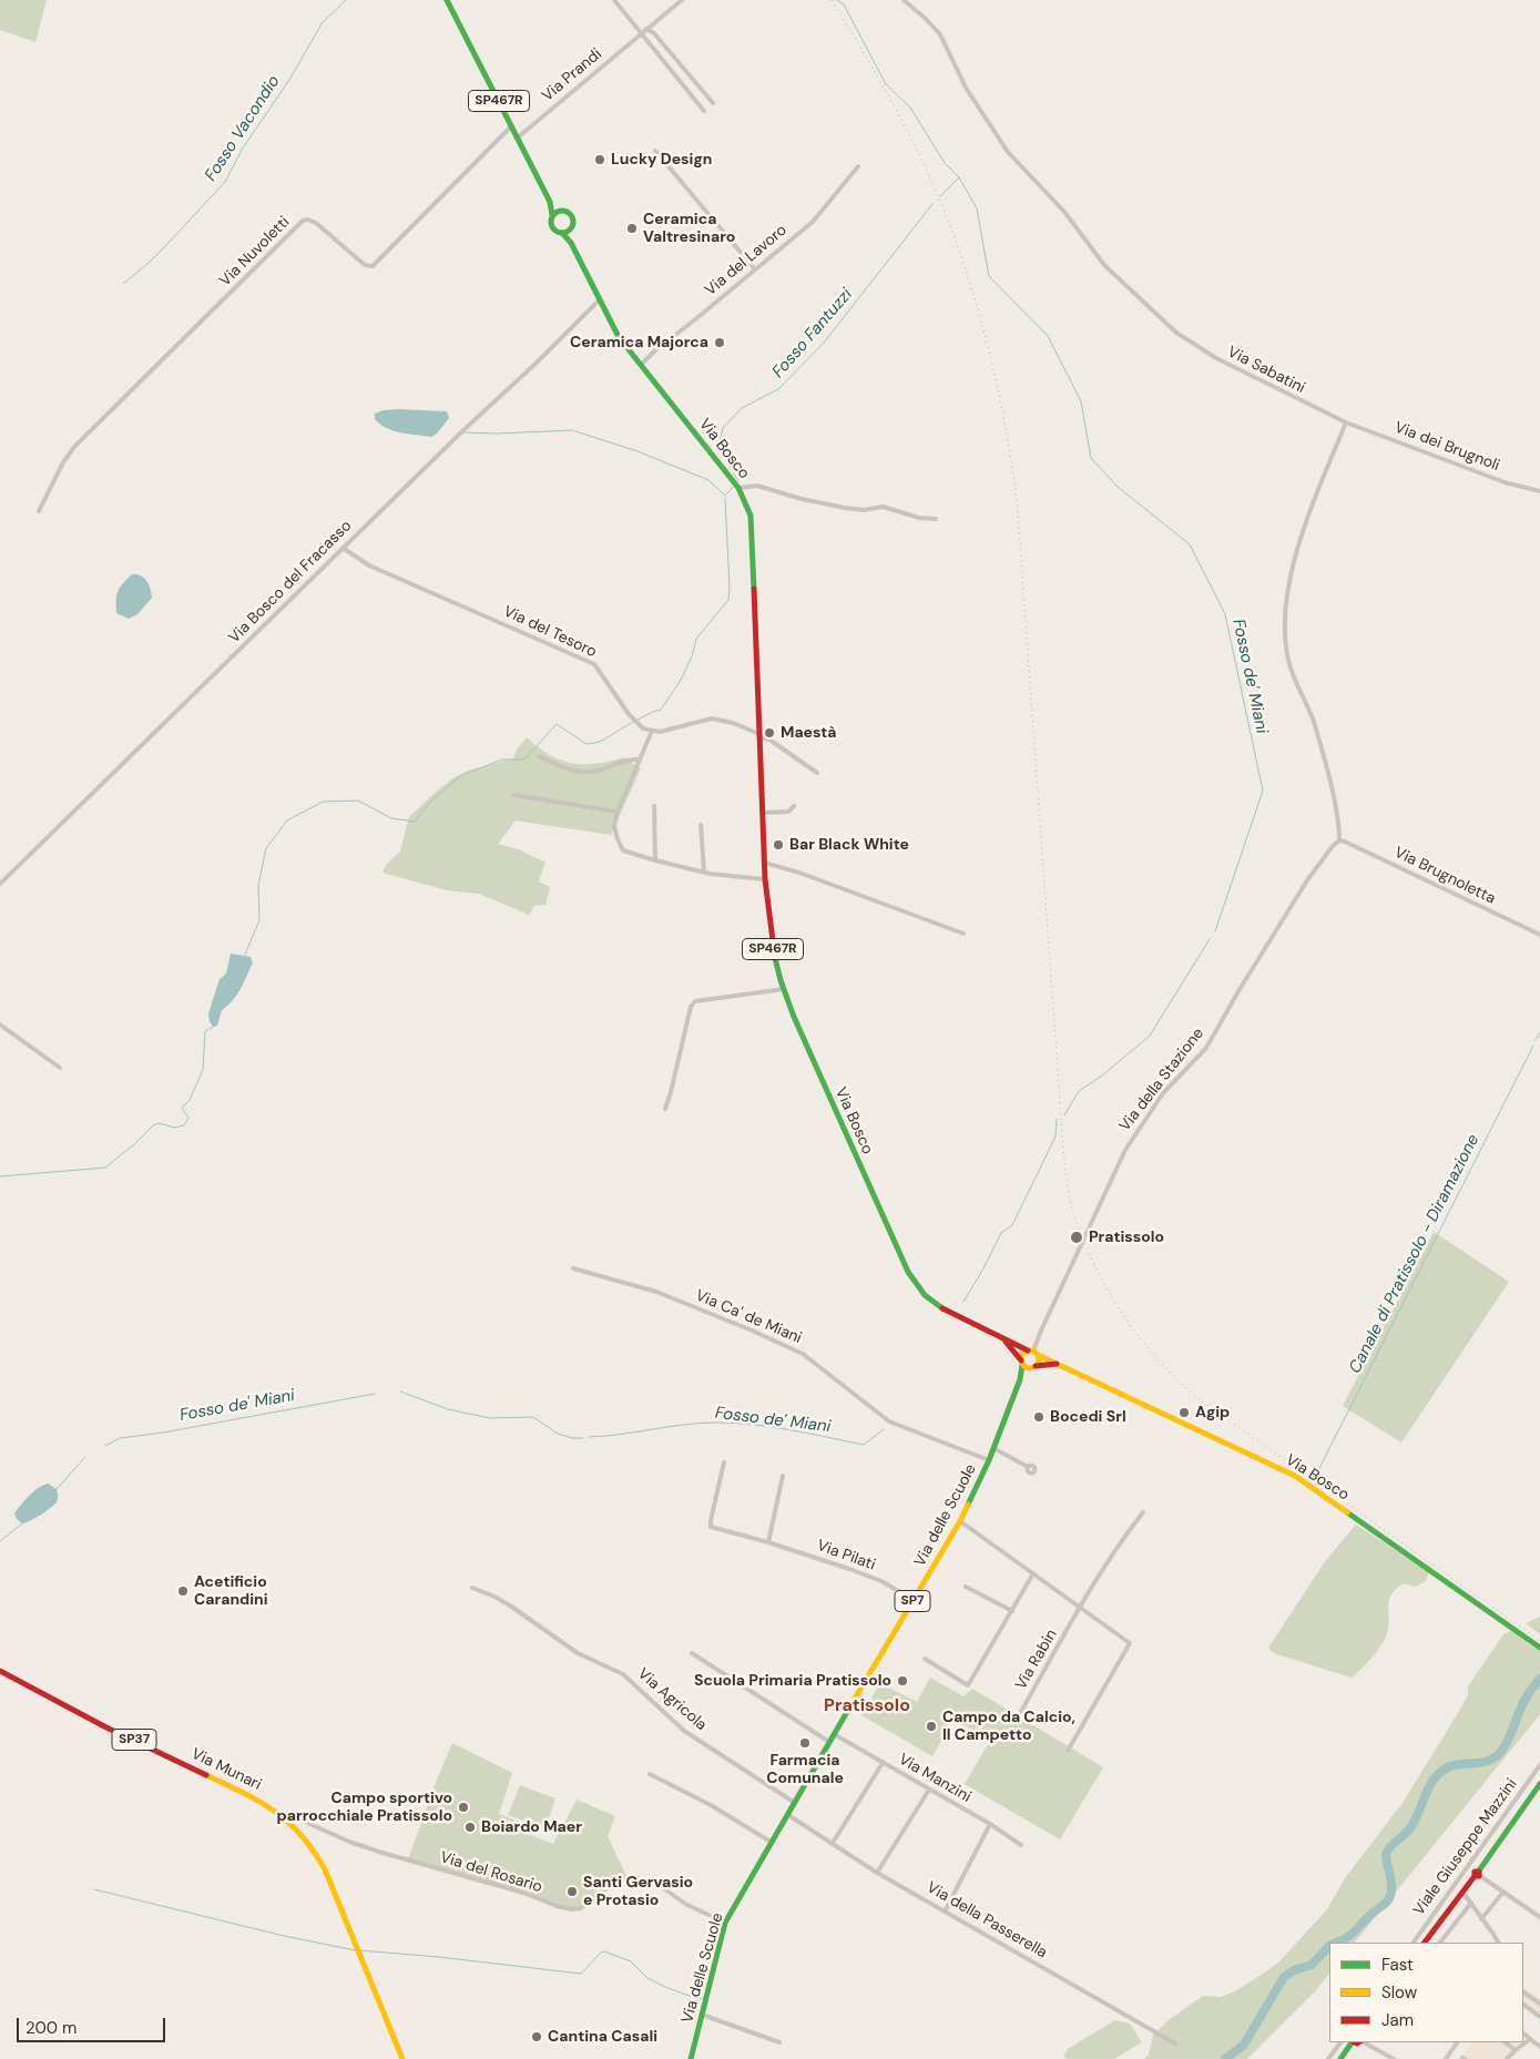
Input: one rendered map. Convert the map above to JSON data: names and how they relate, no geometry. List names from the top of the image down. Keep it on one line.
{"streets":{"main road":["SP467R","Via Bosco","Via delle Scuole","SP7","SP37","Via Munari","Viale Giuseppe Mazzini"],"street":["Via Prandi","Via Nuvoletti","Via del Lavoro","Via Sabatini","Via dei Brugnoli","Via Bosco del Fracasso","Via del Tesoro","Via Brugnoletta","Via della Stazione","Via Ca' de Miani","Via Pilati","Via Rabin","Via Agricola","Via Manzini","Via del Rosario","Via della Passerella"]},"crossings":[["Via Prandi","Via Bosco"],["Via Nuvoletti","Via Bosco"],["Via del Lavoro","Via Bosco"],["Via Sabatini","Via dei Brugnoli"],["Via Bosco","Via Bosco del Fracasso"],["Via Bosco","Via della Stazione"],["Via Bosco","Via delle Scuole"],["Via Bosco del Fracasso","Via del Tesoro"],["Via Brugnoletta","Via della Stazione"],["Via della Stazione","Via delle Scuole"],["Via Ca' de Miani","Via delle Scuole"],["Via delle Scuole","Via Pilati"],["Via delle Scuole","Via Agricola"],["Via delle Scuole","Via Manzini"],["Via delle Scuole","Via del Rosario"],["Via delle Scuole","Via della Passerella"]],"districts":["Pratissolo"],"water":["Fosso Vacondio","Fosso Fantuzzi","Fosso de' Miani","Canale di Pratissolo - Diramazione"],"places":["Lucky Design","Ceramica Valtresinaro","Ceramica Majorca","Maestà","Bar Black White","Pratissolo","Agip","Bocedi Srl","Acetificio Carandini","Scuola Primaria Pratissolo","Campo da Calcio, Il Campetto","Farmacia Comunale","Campo sportivo parrocchiale Pratissolo","Boiardo Maer","Santi Gervasio e Protasio","Cantina Casali"],"legend":["Fast","Slow","Jam"],"scale_bar":"200 m"}
